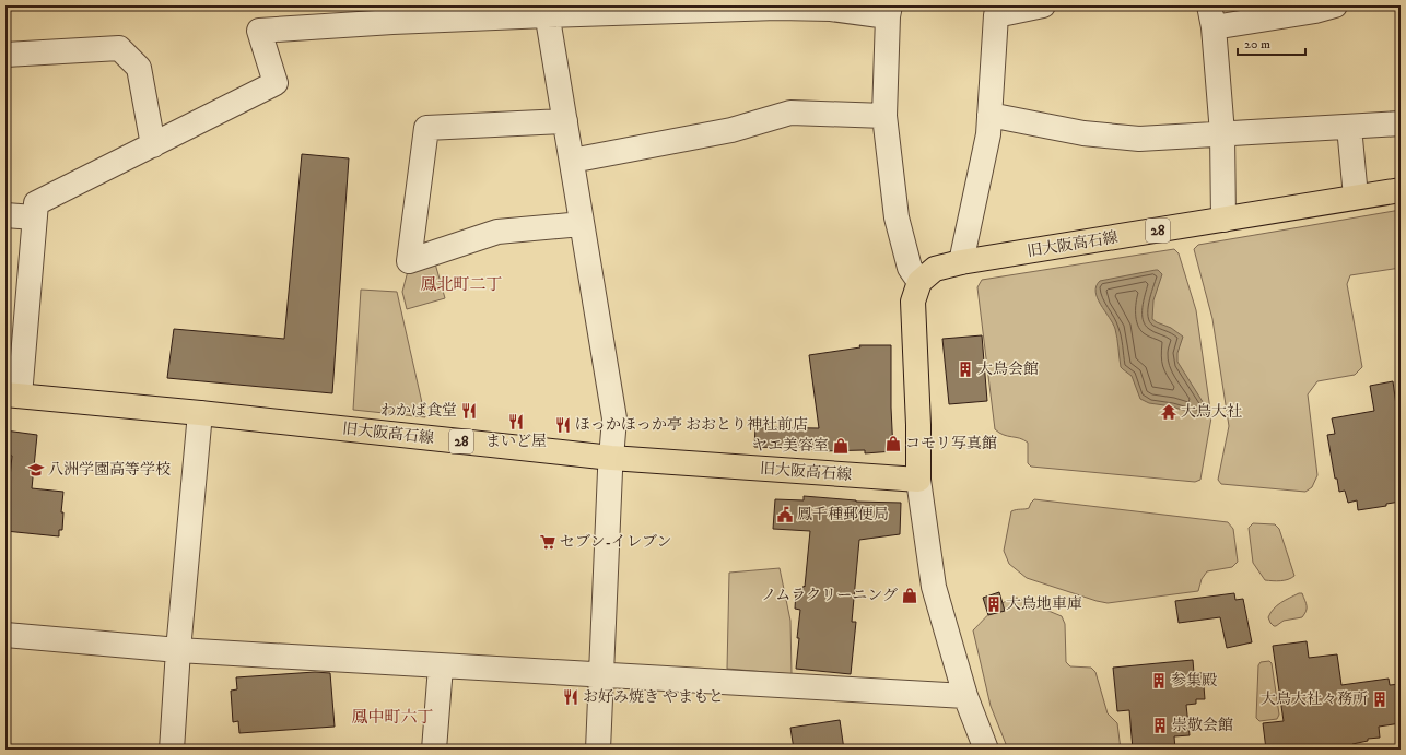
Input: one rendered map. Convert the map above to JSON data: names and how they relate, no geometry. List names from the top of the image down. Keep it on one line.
{"streets":{"main road":["28","旧大阪高石線"]},"districts":["鳳北町二丁","鳳中町六丁"],"places":{"building":["大鳥会館","大鳥地車庫","参集殿","大鳥大社々務所","崇敬会館"],"restaurant":["わかば食堂","まいど屋","ほっかほっか亭 おおとり神社前店","お好み焼き やまもと"],"temple":["大鳥大社"],"shop":["コモリ写真館","ヤエ美容室","ノムラクリーニング"],"school or university":["八洲学園高等学校"],"public building":["鳳千種郵便局"],"supermarket":["セブン-イレブン"]},"scale_bar":"20 m"}
